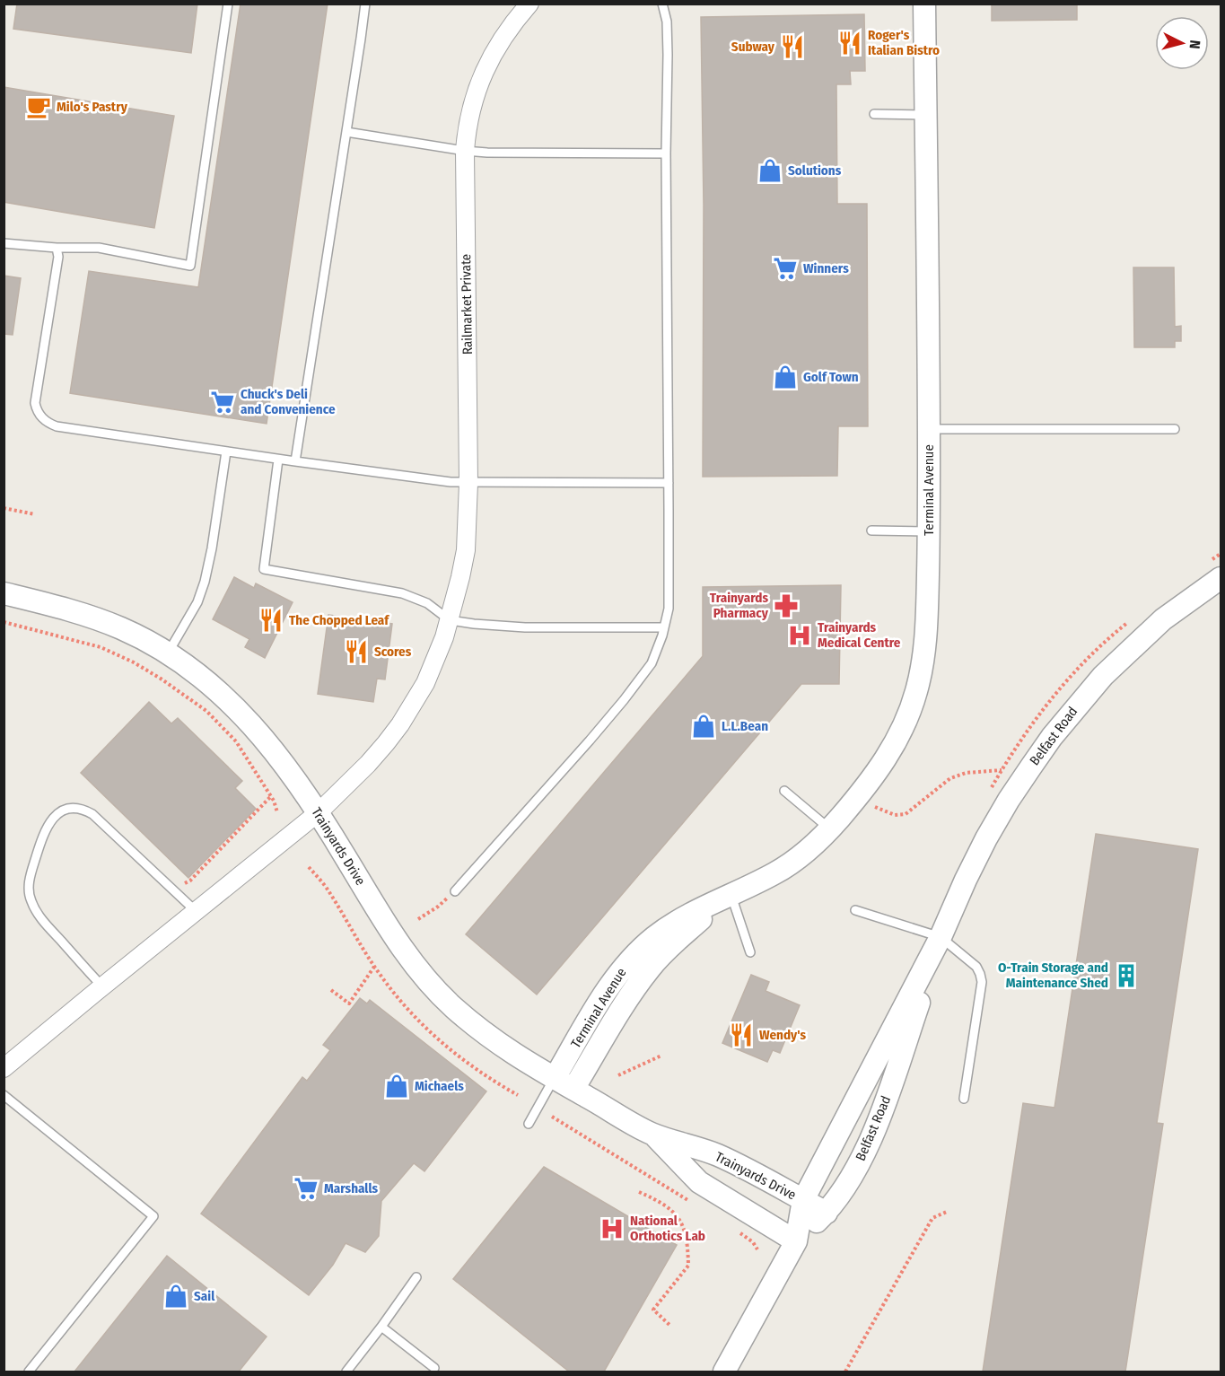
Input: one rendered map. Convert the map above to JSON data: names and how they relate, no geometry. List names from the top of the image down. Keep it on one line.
{"streets":{"street":["Railmarket Private","Terminal Avenue","Belfast Road","Trainyards Drive"]},"crossings":[["Railmarket Private","Trainyards Drive"],["Terminal Avenue","Trainyards Drive"],["Belfast Road","Trainyards Drive"]],"places":{"restaurant":["Roger's Italian Bistro","Subway","The Chopped Leaf","Scores","Wendy's"],"cafe":["Milo's Pastry"],"shop":["Solutions","Golf Town","L.L.Bean","Michaels","Sail"],"supermarket":["Winners","Chuck's Deli and Convenience","Marshalls"],"pharmacy":["Trainyards Pharmacy"],"hospital":["Trainyards Medical Centre","National Orthotics Lab"],"building":["O-Train Storage and Maintenance Shed"]},"north":"right"}
